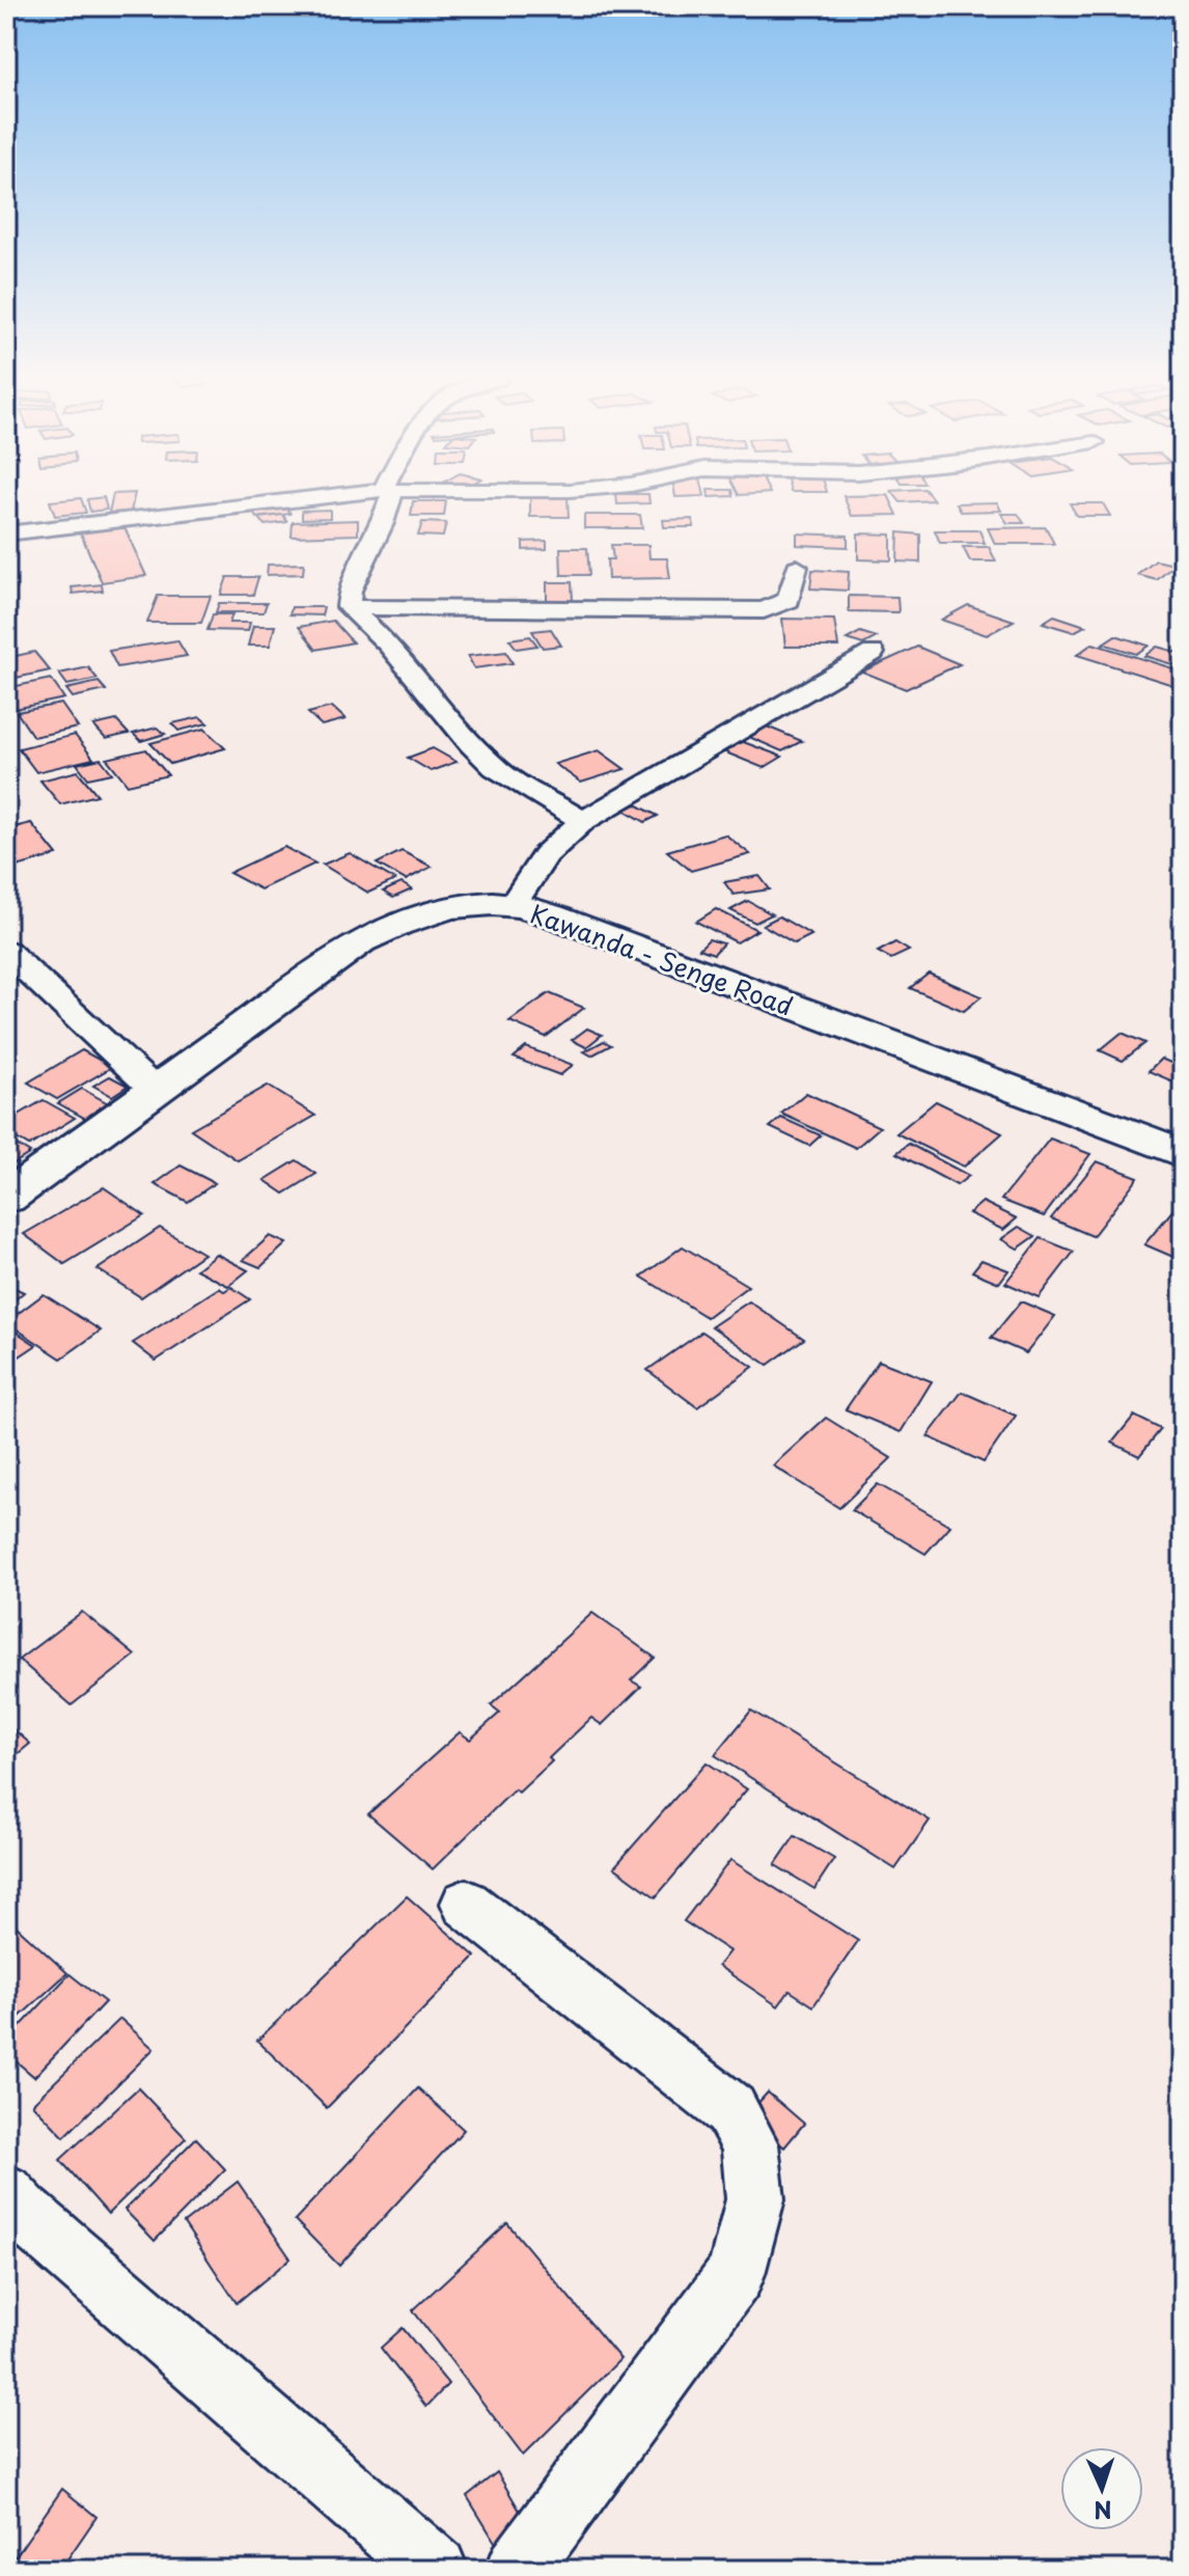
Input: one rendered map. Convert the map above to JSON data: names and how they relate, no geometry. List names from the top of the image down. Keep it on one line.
{"streets":{"street":["Kawanda - Senge Road"]},"north":"bottom"}
